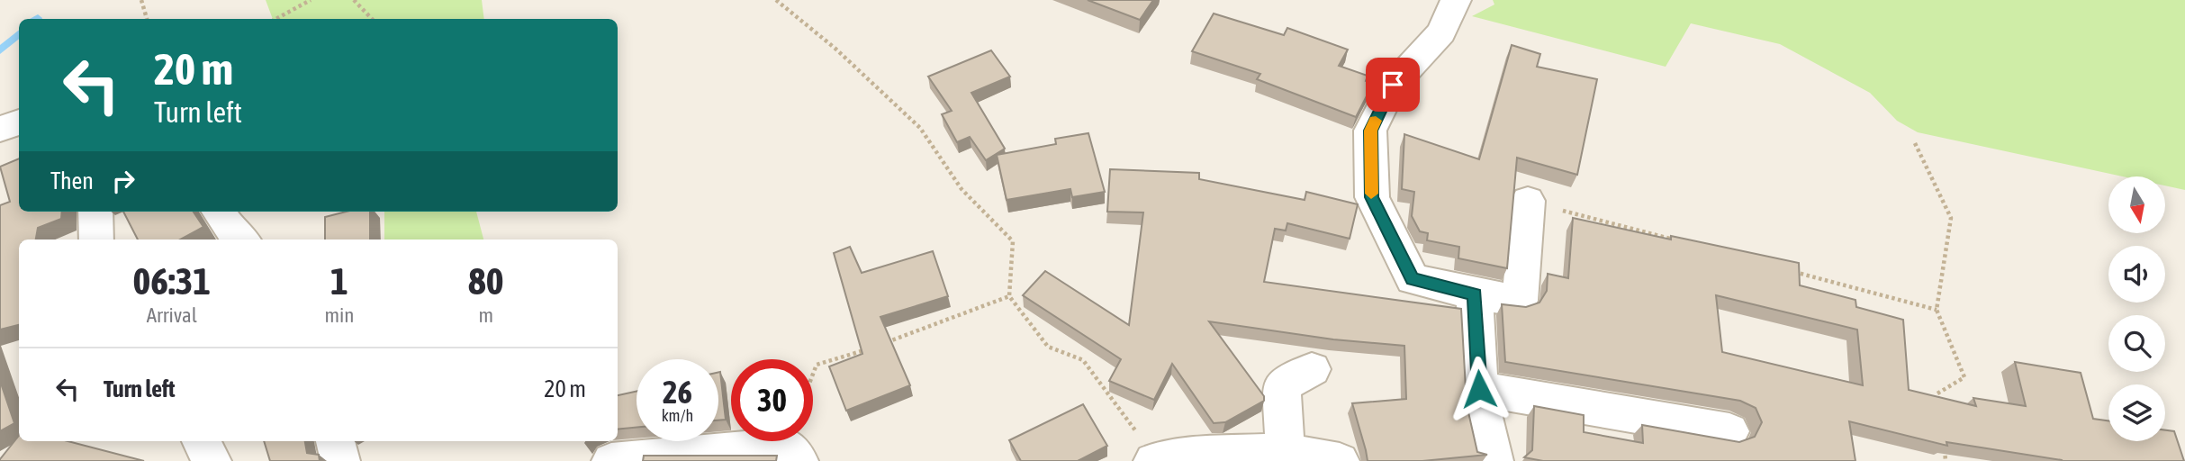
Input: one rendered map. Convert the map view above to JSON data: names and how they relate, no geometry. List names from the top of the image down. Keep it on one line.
{"north":"bottom","page":{"turn":["20 m","Turn left"],"then":"Then","eta":["06:31","Arrival","1","min","80","m"],"list":[{"name":"Turn left","value":"20 m"}],"speed":"26 km/h","limit":"30"}}
